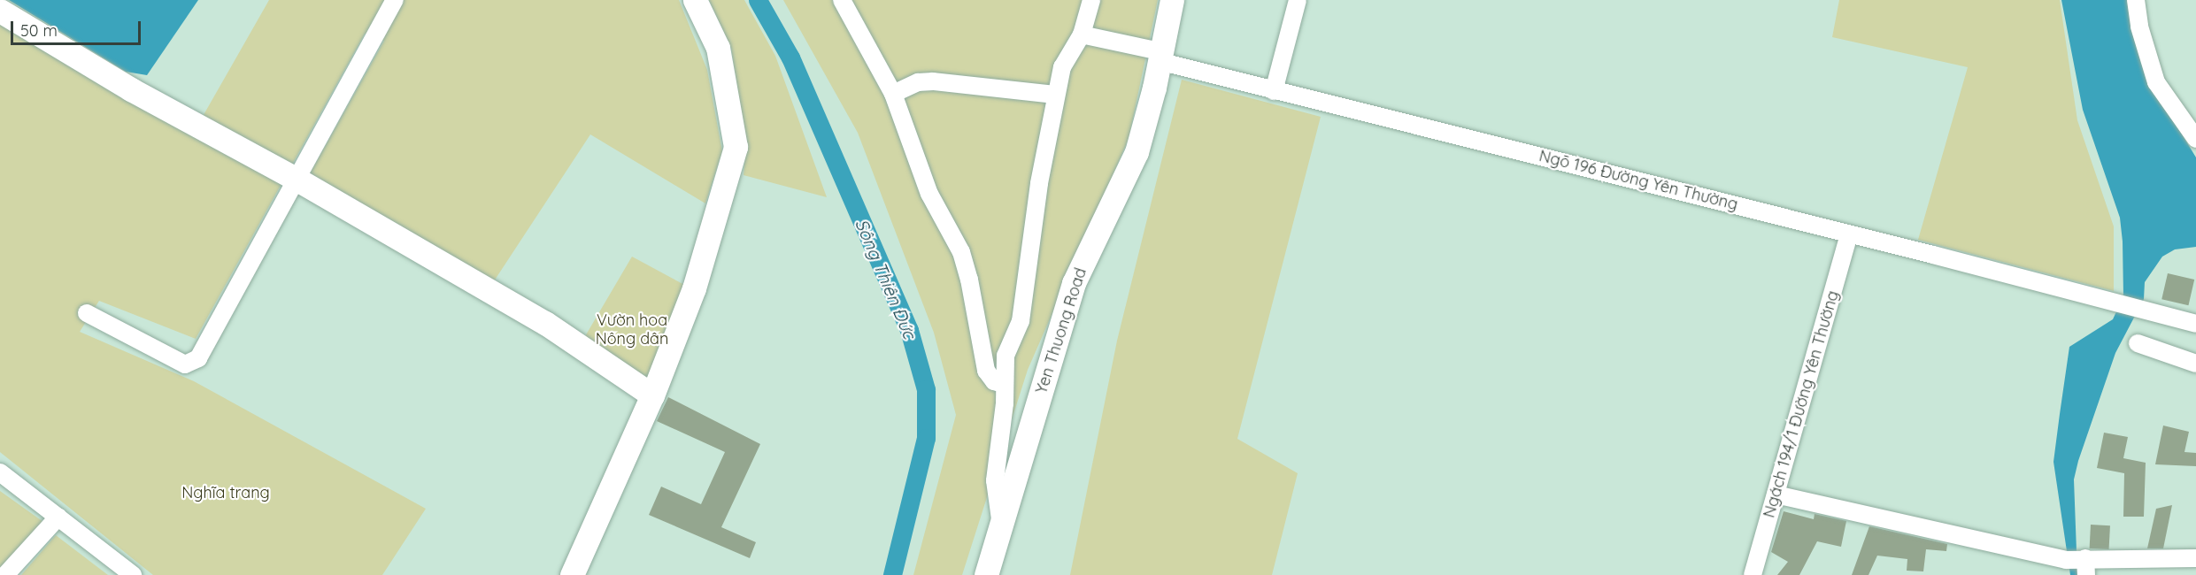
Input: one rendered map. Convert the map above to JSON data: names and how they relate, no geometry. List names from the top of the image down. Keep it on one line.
{"streets":{"street":["Ngõ 196 Đường Yên Thường","Yen Thuong Road","Ngách 194/1 Đường Yên Thường"]},"crossings":[["Ngõ 196 Đường Yên Thường","Yen Thuong Road"],["Ngõ 196 Đường Yên Thường","Ngách 194/1 Đường Yên Thường"]],"water":["Sông Thiên Đức"],"parks":["Vườn hoa Nông dân","Nghĩa trang"],"scale_bar":"50 m"}
